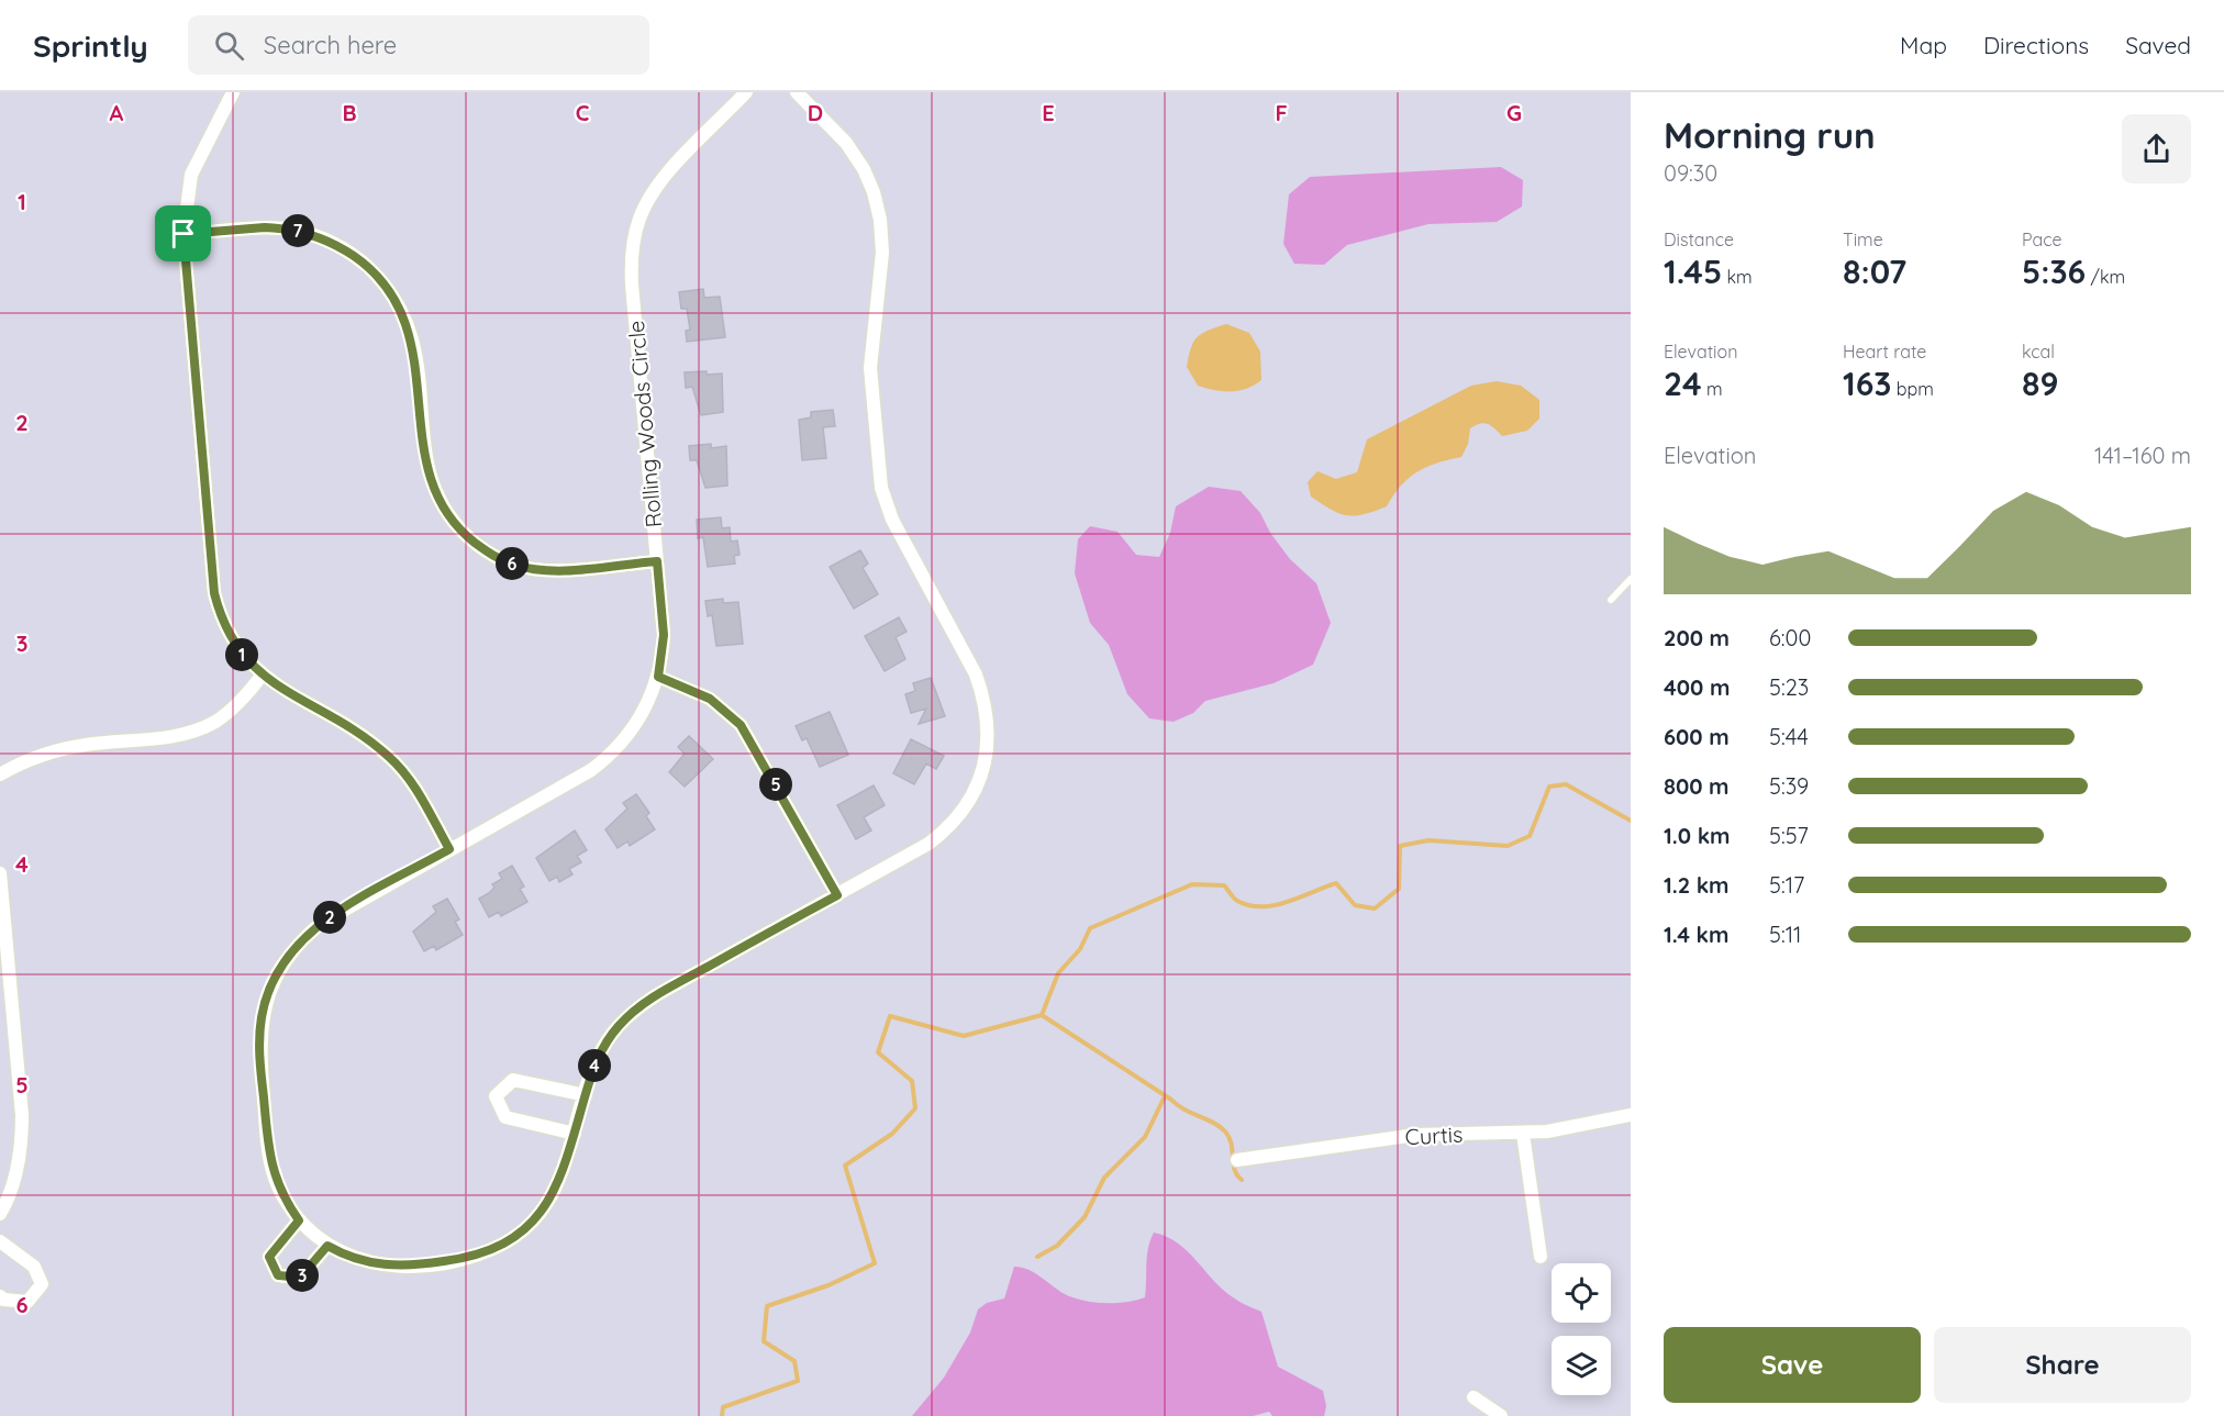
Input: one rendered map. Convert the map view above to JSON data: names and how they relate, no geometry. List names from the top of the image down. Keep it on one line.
{"streets":{"street":["Rolling Woods Circle","Curtis"]},"page":{"header":"Sprintly","search":"Search here","nav":["Map","Directions","Saved"],"heading":["Morning run","09:30"],"stats":[["Distance","1.45 km"],["Time","8:07"],["Pace","5:36 /km"],["Elevation","24 m"],["Heart rate","163 bpm"],["kcal","89"]],"pins":["7","6","1","5","2","4","3"],"chart":["Elevation","141–160 m"],"list":[{"name":"200 m","note":"6:00"},{"name":"400 m","note":"5:23"},{"name":"600 m","note":"5:44"},{"name":"800 m","note":"5:39"},{"name":"1.0 km","note":"5:57"},{"name":"1.2 km","note":"5:17"},{"name":"1.4 km","note":"5:11"}],"buttons":["Save","Share"]},"grid":{"columns":["A","B","C","D","E","F","G"],"rows":["1","2","3","4","5","6"]}}
